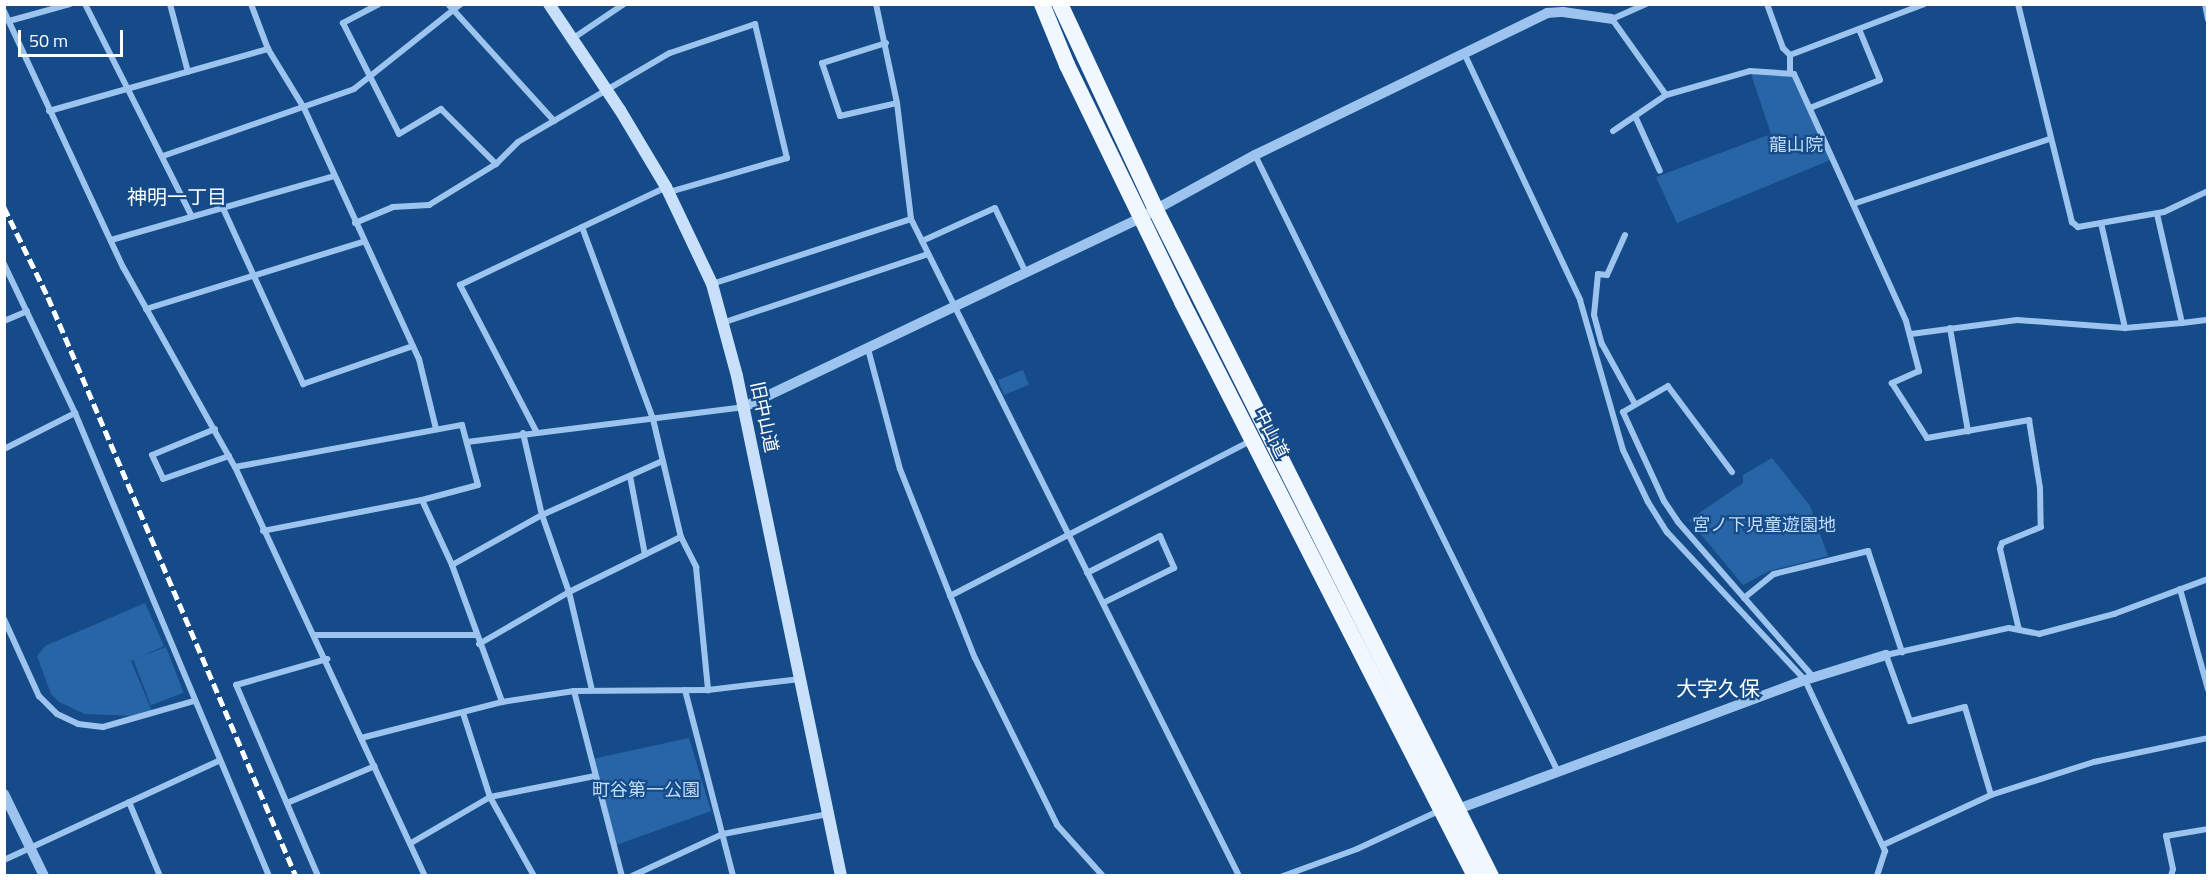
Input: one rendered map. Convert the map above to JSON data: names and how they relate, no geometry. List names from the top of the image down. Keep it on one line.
{"streets":{"highway":["中山道"],"main road":["旧中山道"]},"districts":["神明一丁目","大字久保"],"parks":["龍山院","宮ノ下児童遊園地","町谷第一公園"],"scale_bar":"50 m"}
